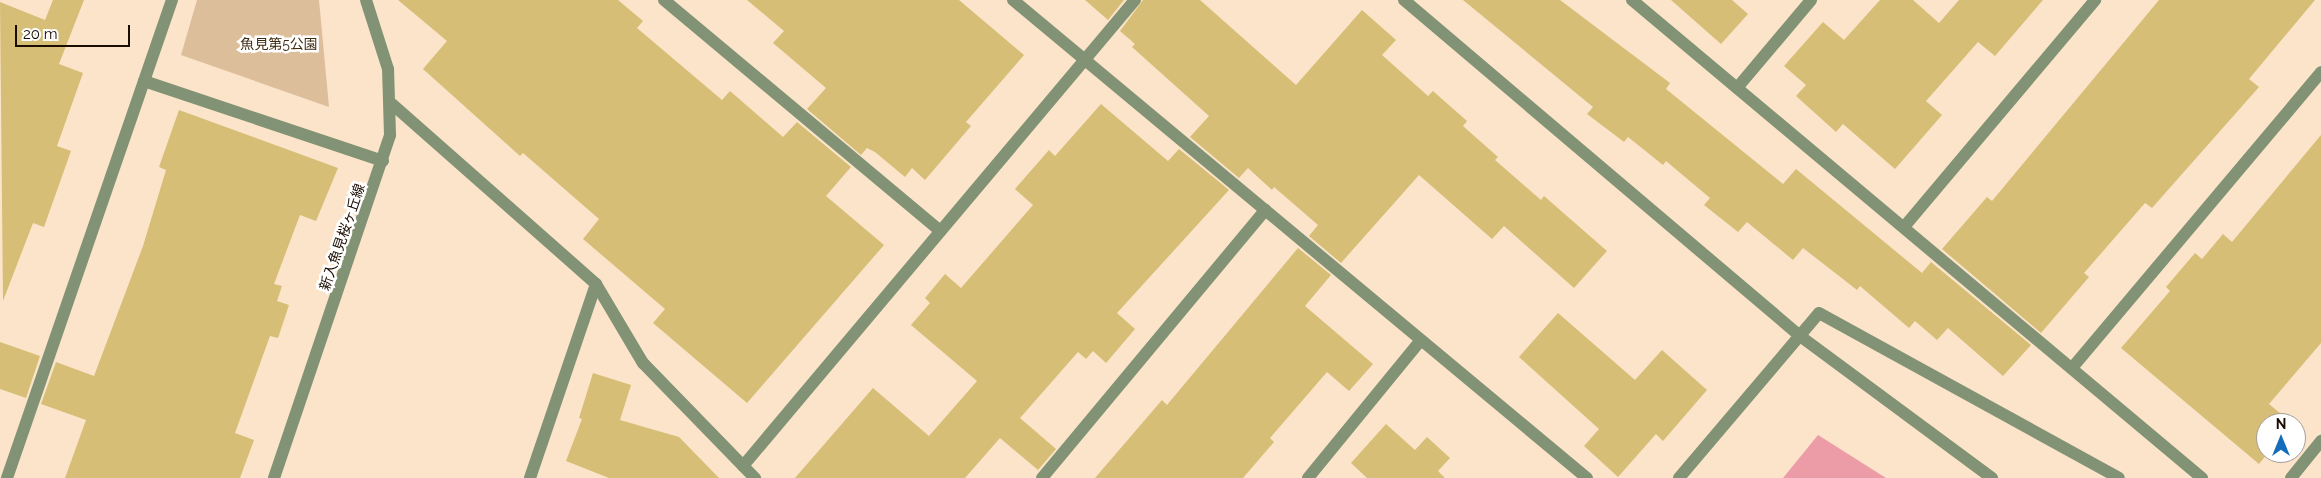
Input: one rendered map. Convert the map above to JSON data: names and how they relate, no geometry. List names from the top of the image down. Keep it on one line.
{"streets":{"street":["新入魚見桜ヶ丘線"]},"parks":["魚見第5公園"],"scale_bar":"20 m","north":"top"}
